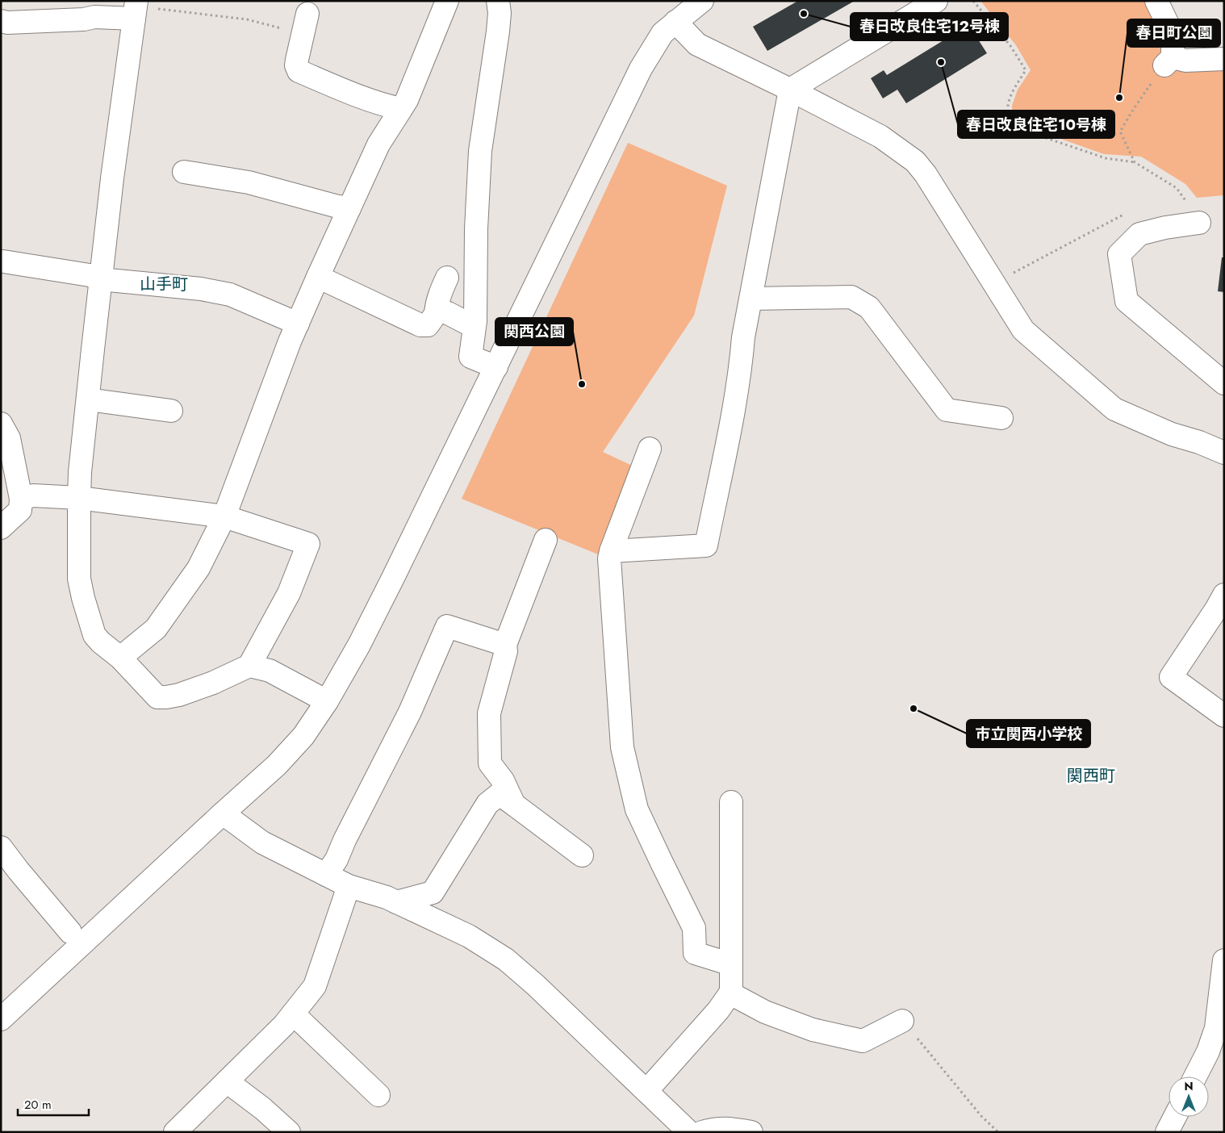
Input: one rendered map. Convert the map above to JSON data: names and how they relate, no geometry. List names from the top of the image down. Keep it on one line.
{"districts":["山手町","関西町"],"places":["春日改良住宅12号棟","春日改良住宅10号棟","春日町公園","関西公園","市立関西小学校"],"scale_bar":"20 m","north":"top"}
